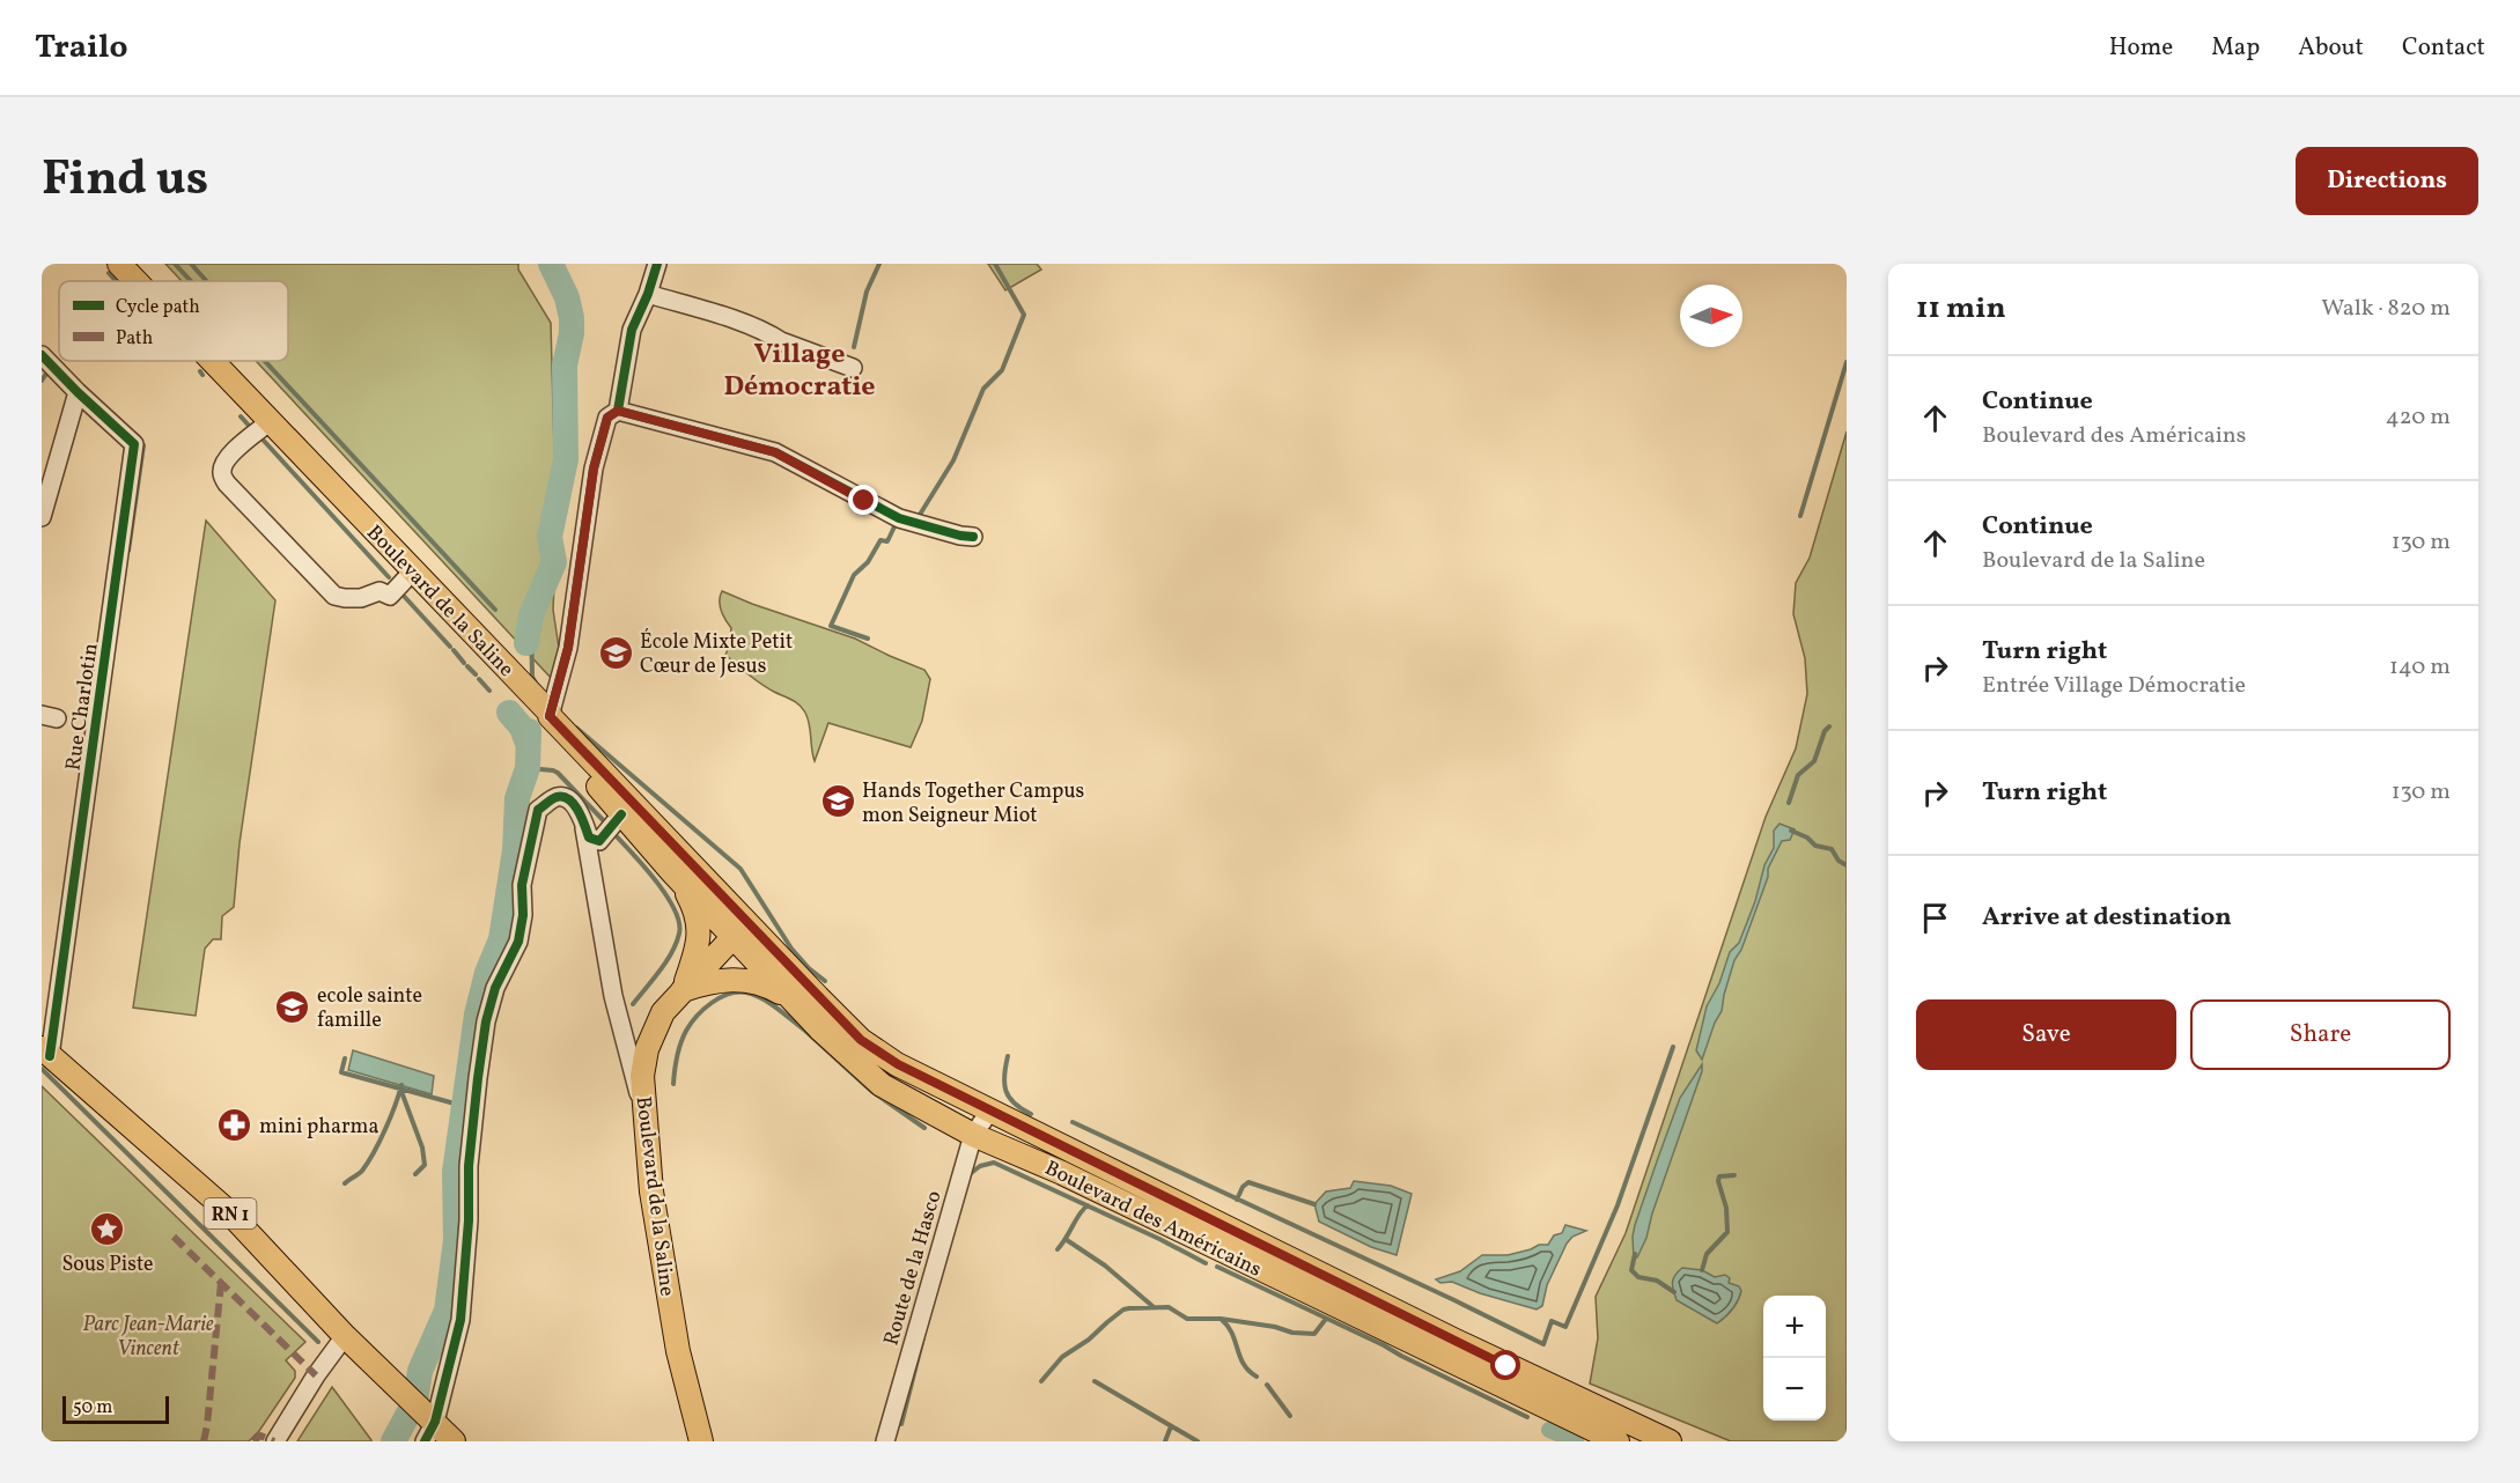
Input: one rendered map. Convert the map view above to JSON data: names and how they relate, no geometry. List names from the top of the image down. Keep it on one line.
{"streets":{"main road":["Boulevard de la Saline","RN 1","Boulevard des Américains"],"street":["Rue Charlotin","Route de la Hasco"]},"crossings":[["Boulevard de la Saline","Boulevard des Américains"],["Rue Charlotin","RN 1"],["Boulevard des Américains","Route de la Hasco"]],"districts":["Village Démocratie"],"parks":["Parc Jean-Marie Vincent"],"places":{"school or university":["École Mixte Petit Cœur de Jesus","Hands Together Campus mon Seigneur Miot","ecole sainte famille"],"pharmacy":["mini pharma"],"place":["Sous Piste"]},"legend":["Cycle path","Path"],"scale_bar":"50 m","north":"right","page":{"header":"Trailo","nav":["Home","Map","About","Contact"],"title":"Find us","buttons":["Directions",["Save","Share"]],"heading":["11 min","Walk · 820 m"],"list":[["Continue","Boulevard des Américains","420 m"],["Continue","Boulevard de la Saline","130 m"],["Turn right","Entrée Village Démocratie","140 m"],["Turn right","130 m"],"Arrive at destination"],"map_buttons":["+","−"],"scale":"50 m"}}
